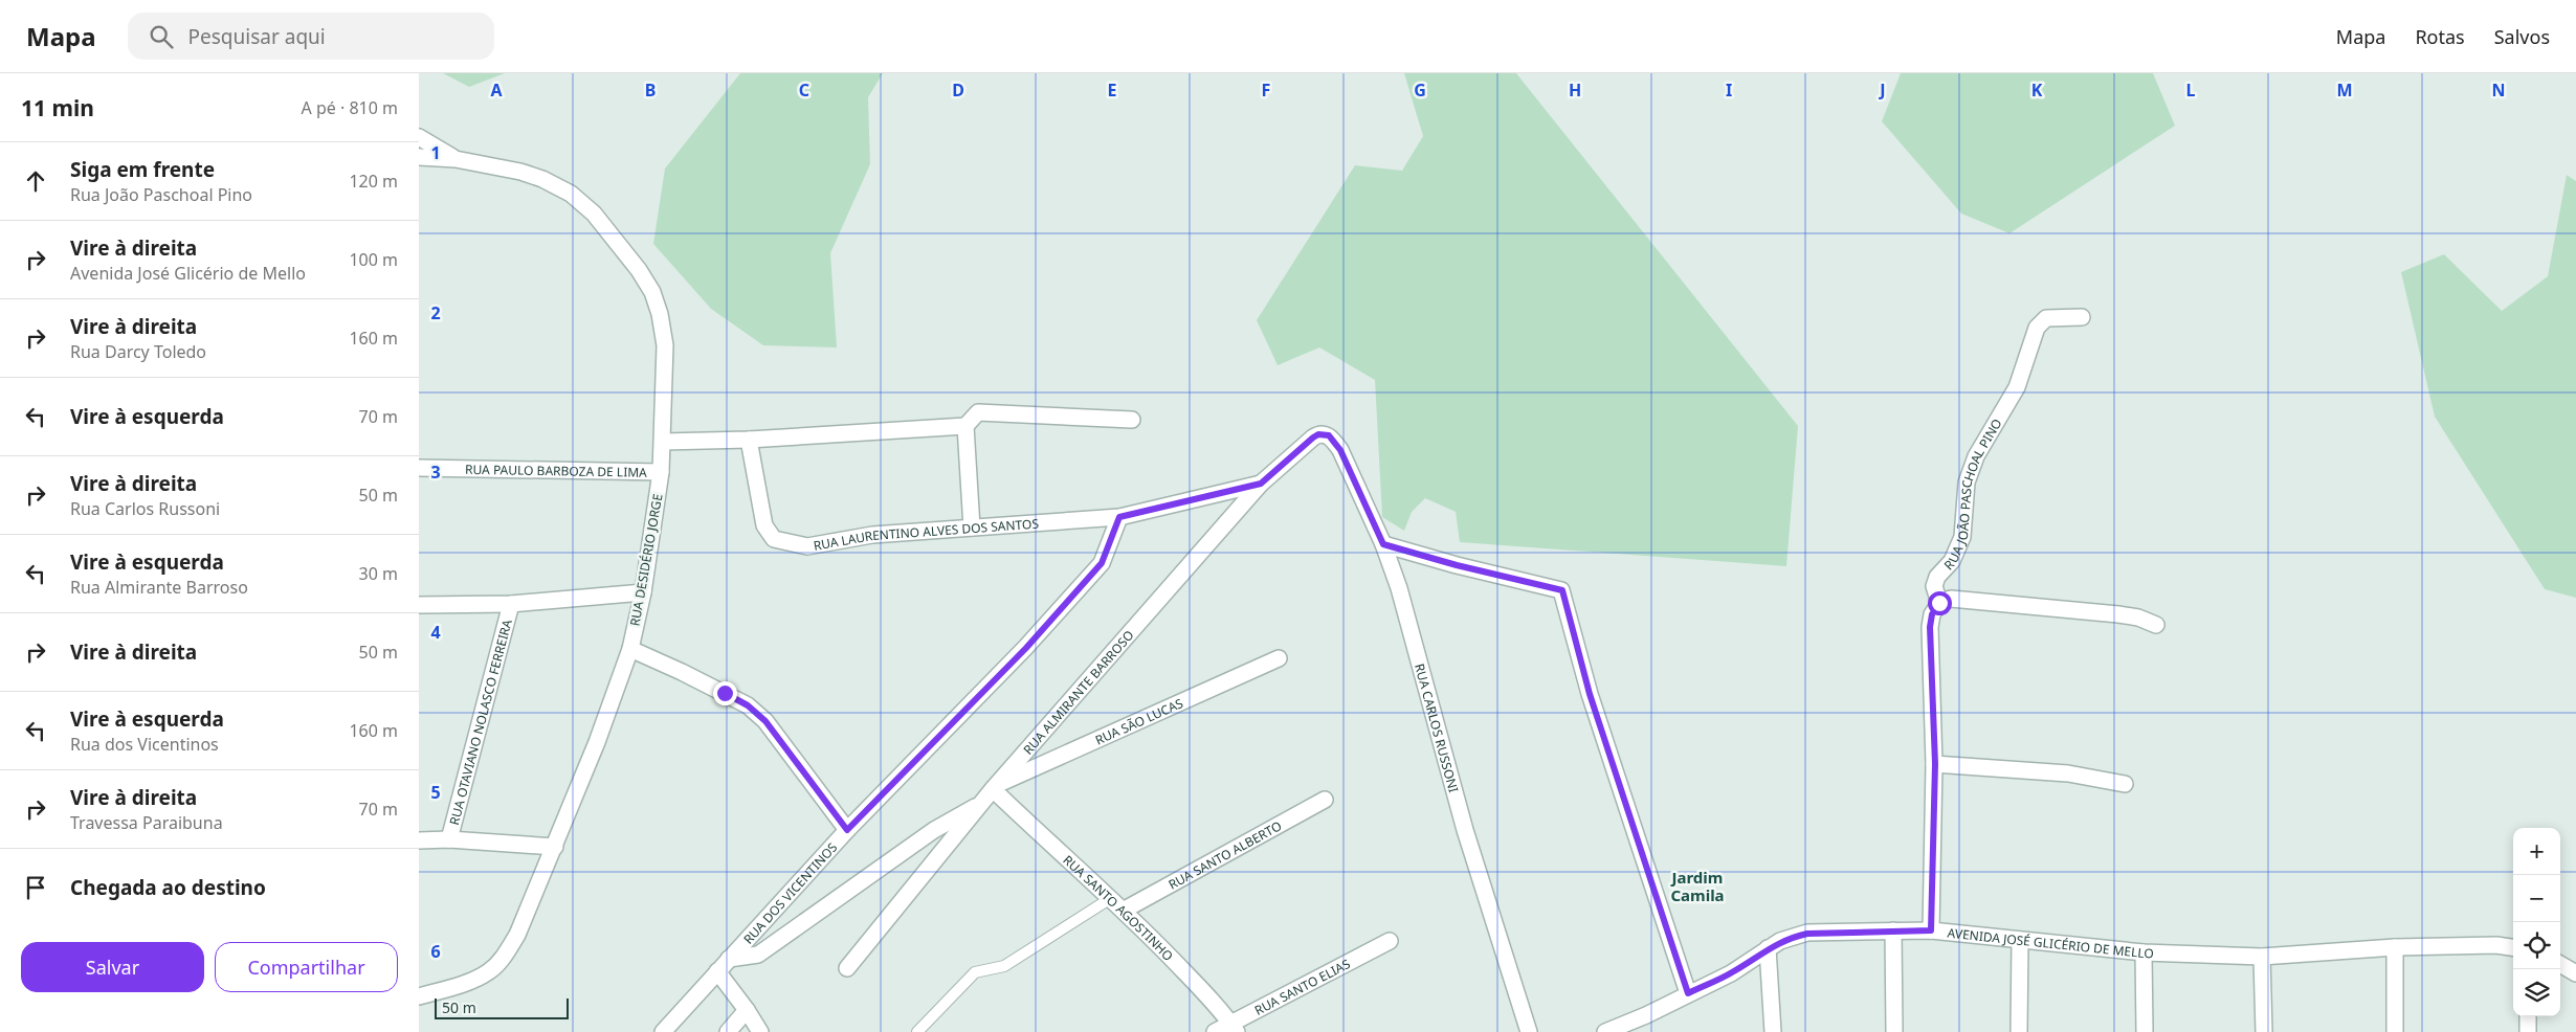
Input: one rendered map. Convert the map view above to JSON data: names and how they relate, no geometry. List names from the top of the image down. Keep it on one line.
{"streets":{"street":["RUA PAULO BARBOZA DE LIMA","RUA JOÃO PASCHOAL PINO","RUA LAURENTINO ALVES DOS SANTOS","RUA DESIDÉRIO JORGE","RUA ALMIRANTE BARROSO","RUA OTAVIANO NOLASCO FERREIRA","RUA SÃO LUCAS","RUA CARLOS RUSSONI","RUA SANTO ALBERTO","RUA DOS VICENTINOS","RUA SANTO AGOSTINHO","AVENIDA JOSÉ GLICÉRIO DE MELLO","RUA SANTO ELIAS"]},"crossings":[["RUA PAULO BARBOZA DE LIMA","RUA DESIDÉRIO JORGE"],["RUA JOÃO PASCHOAL PINO","AVENIDA JOSÉ GLICÉRIO DE MELLO"],["RUA LAURENTINO ALVES DOS SANTOS","RUA ALMIRANTE BARROSO"],["RUA LAURENTINO ALVES DOS SANTOS","RUA DOS VICENTINOS"],["RUA ALMIRANTE BARROSO","RUA SÃO LUCAS"],["RUA ALMIRANTE BARROSO","RUA CARLOS RUSSONI"],["RUA ALMIRANTE BARROSO","RUA SANTO AGOSTINHO"],["RUA SÃO LUCAS","RUA SANTO AGOSTINHO"],["RUA SANTO ALBERTO","RUA SANTO AGOSTINHO"],["RUA SANTO AGOSTINHO","RUA SANTO ELIAS"]],"districts":["Jardim Camila"],"scale_bar":"50 m","page":{"header":"Mapa","search":"Pesquisar aqui","nav":["Mapa","Rotas","Salvos"],"heading":["11 min","A pé · 810 m"],"list":[["Siga em frente","Rua João Paschoal Pino","120 m"],["Vire à direita","Avenida José Glicério de Mello","100 m"],["Vire à direita","Rua Darcy Toledo","160 m"],["Vire à esquerda","70 m"],["Vire à direita","Rua Carlos Russoni","50 m"],["Vire à esquerda","Rua Almirante Barroso","30 m"],["Vire à direita","50 m"],["Vire à esquerda","Rua dos Vicentinos","160 m"],["Vire à direita","Travessa Paraibuna","70 m"],"Chegada ao destino"],"map_buttons":["+","−"],"buttons":["Salvar","Compartilhar"],"scale":"50 m"},"grid":{"columns":["A","B","C","D","E","F","G","H","I","J","K","L","M","N"],"rows":["1","2","3","4","5","6"]}}
